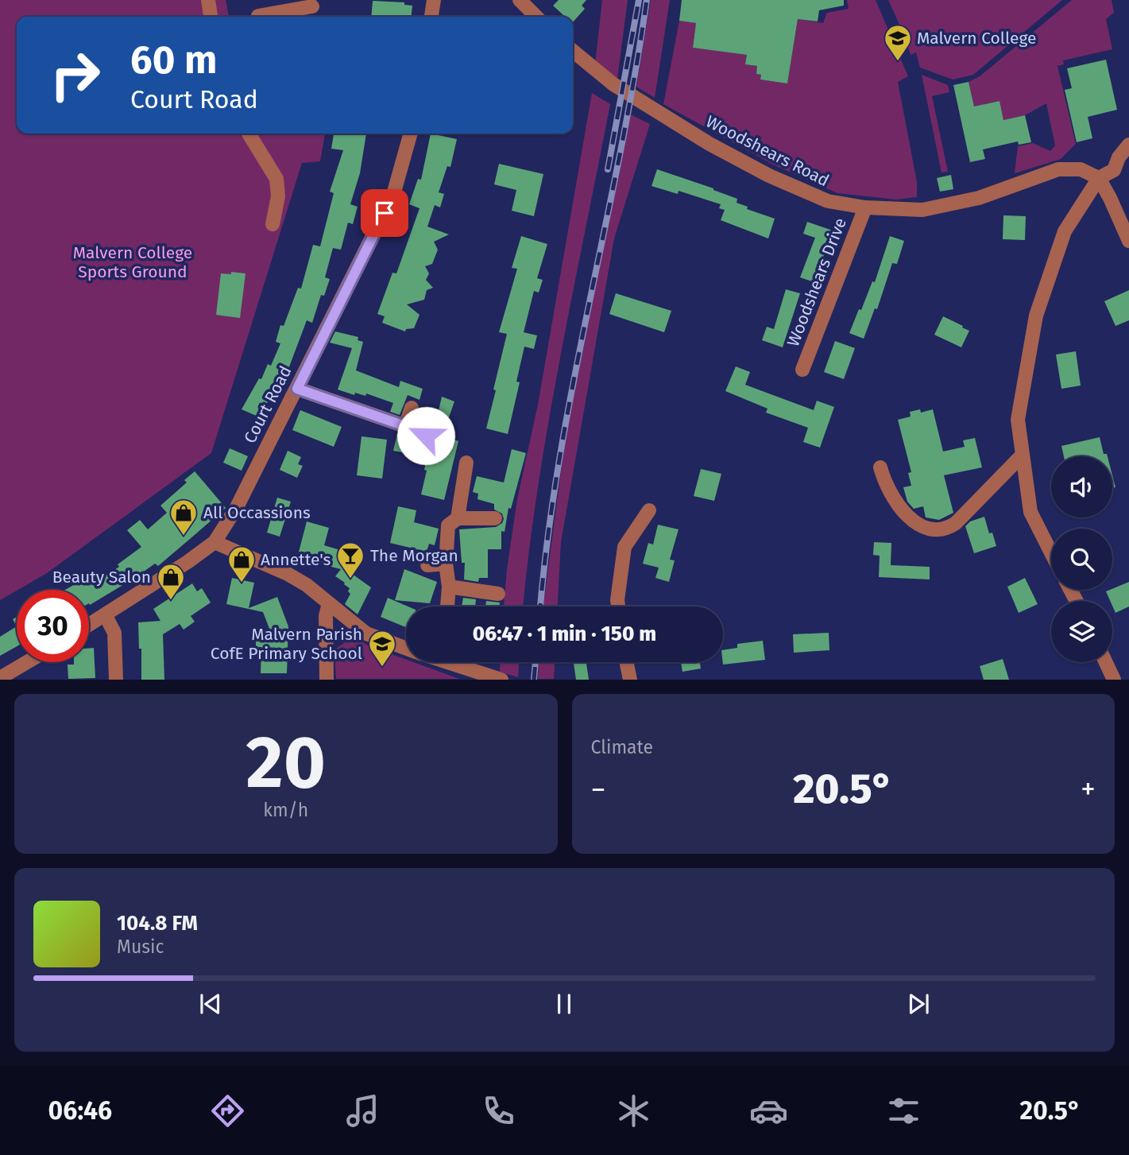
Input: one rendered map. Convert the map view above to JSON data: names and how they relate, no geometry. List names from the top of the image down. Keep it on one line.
{"streets":{"street":["Woodshears Road","Woodshears Drive","Court Road"]},"crossings":[["Woodshears Road","Woodshears Drive"]],"parks":["Malvern College Sports Ground"],"places":{"school or university":["Malvern College","Malvern Parish CofE Primary School"],"shop":["All Occassions","Annette's","Beauty Salon"],"bar":["The Morgan"]},"page":{"turn":["60 m","Court Road"],"limit":"30","trip":"06:47 · 1 min · 150 m","tile":[["20","km/h"],"Climate"],"heat":["−","20.5°","+"],"song":["104.8 FM","Music"],"tabs":["06:46","20.5°"]}}
